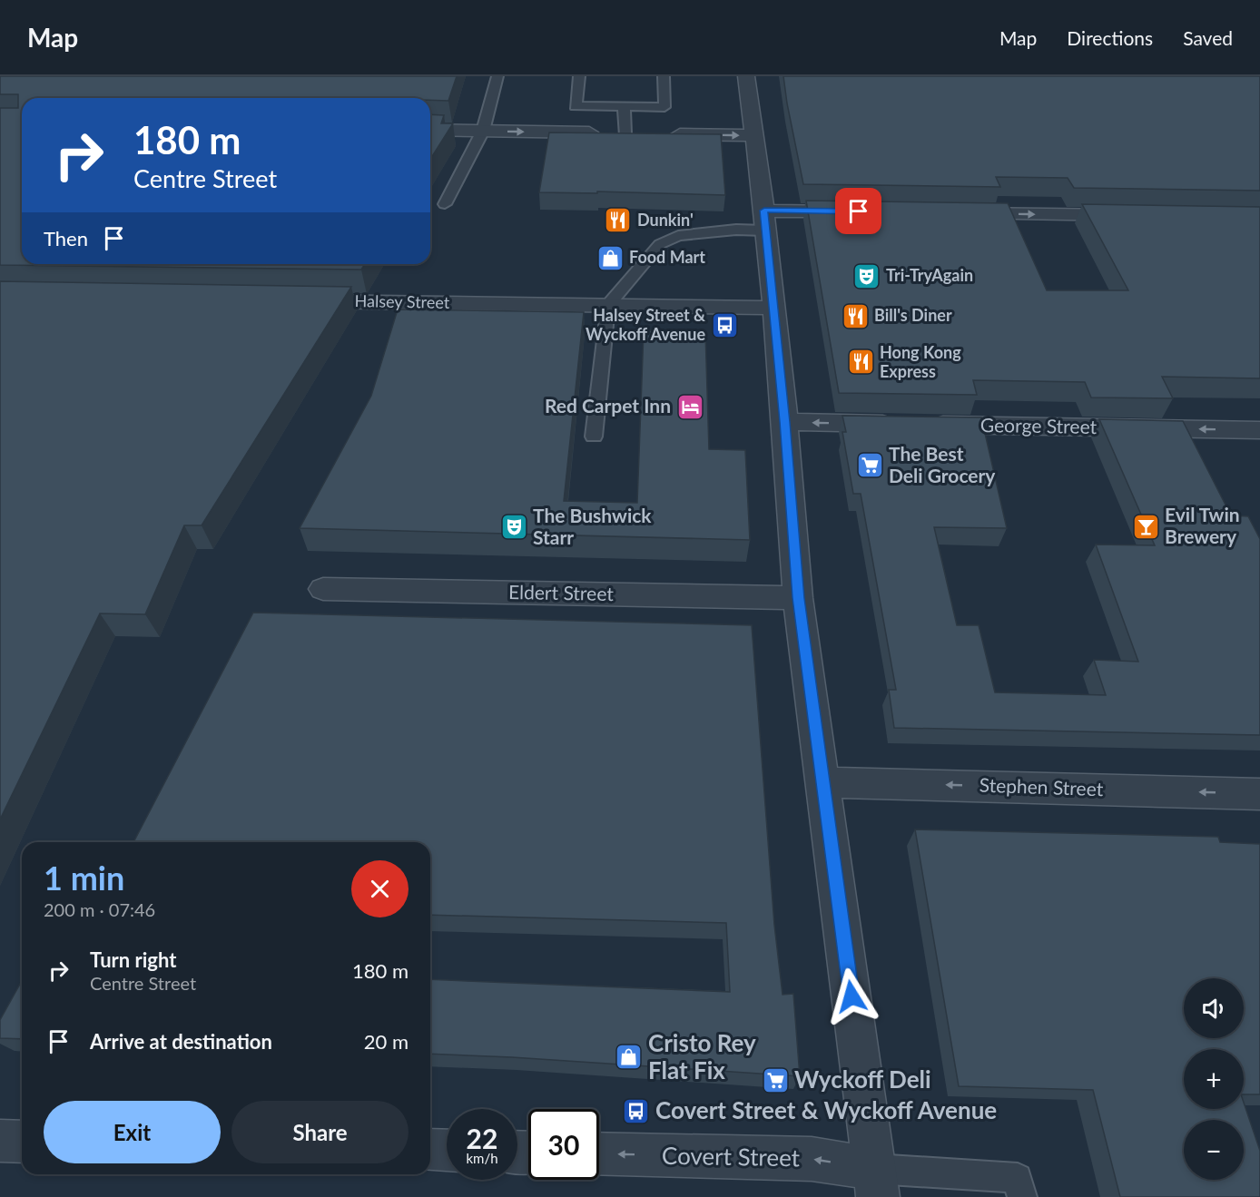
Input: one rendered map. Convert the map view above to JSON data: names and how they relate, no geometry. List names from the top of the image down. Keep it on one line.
{"streets":{"street":["Halsey Street","George Street","Eldert Street","Stephen Street","Covert Street"]},"one_way":["Stephen Street","Covert Street"],"places":{"restaurant":["Dunkin'","Bill's Diner","Hong Kong Express"],"shop":["Food Mart","Cristo Rey Flat Fix"],"theatre":["Tri-TryAgain","The Bushwick Starr"],"bus stop":["Halsey Street & Wyckoff Avenue","Covert Street & Wyckoff Avenue"],"hotel":["Red Carpet Inn"],"supermarket":["The Best Deli Grocery","Wyckoff Deli"],"bar":["Evil Twin Brewery"]},"page":{"header":"Map","nav":["Map","Directions","Saved"],"turn":["180 m","Centre Street"],"then":"Then","heading":["1 min","200 m · 07:46"],"list":[{"name":"Turn right","note":"Centre Street","value":"180 m"},{"name":"Arrive at destination","value":"20 m"}],"map_buttons":["+","−"],"buttons":["Exit","Share"],"speed":"22 km/h","limit":"30"}}
